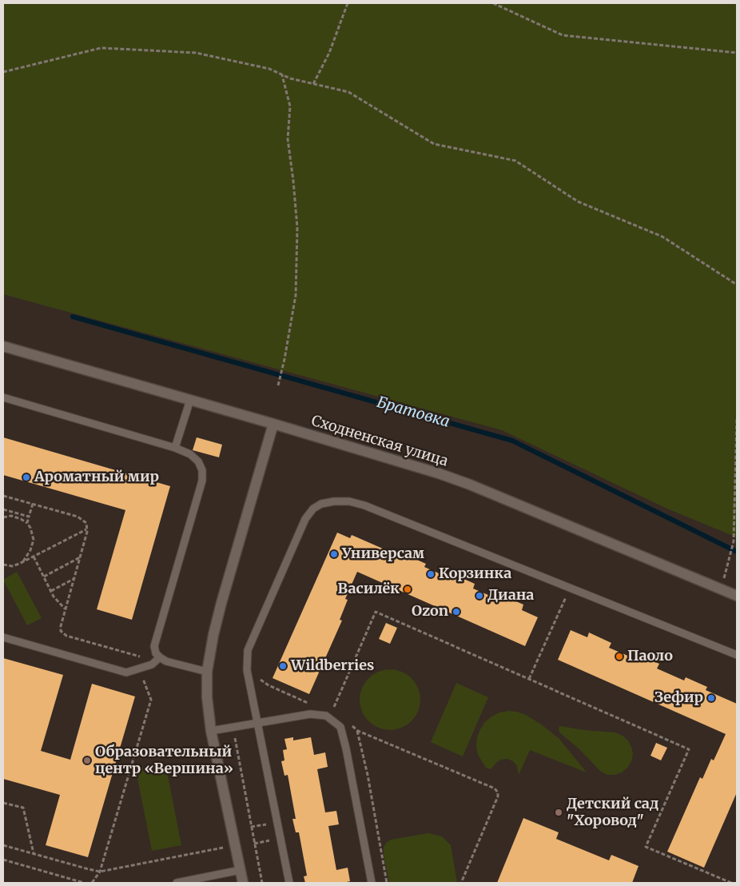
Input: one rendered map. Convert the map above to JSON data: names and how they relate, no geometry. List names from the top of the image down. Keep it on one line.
{"streets":{"street":["Сходненская улица"]},"water":["Братовка"],"places":["Ароматный мир","Универсам","Корзинка","Василёк","Диана","Ozon","Паоло","Wildberries","Зефир","Образовательный центр «Вершина»","Детский сад \"Хоровод\""]}
